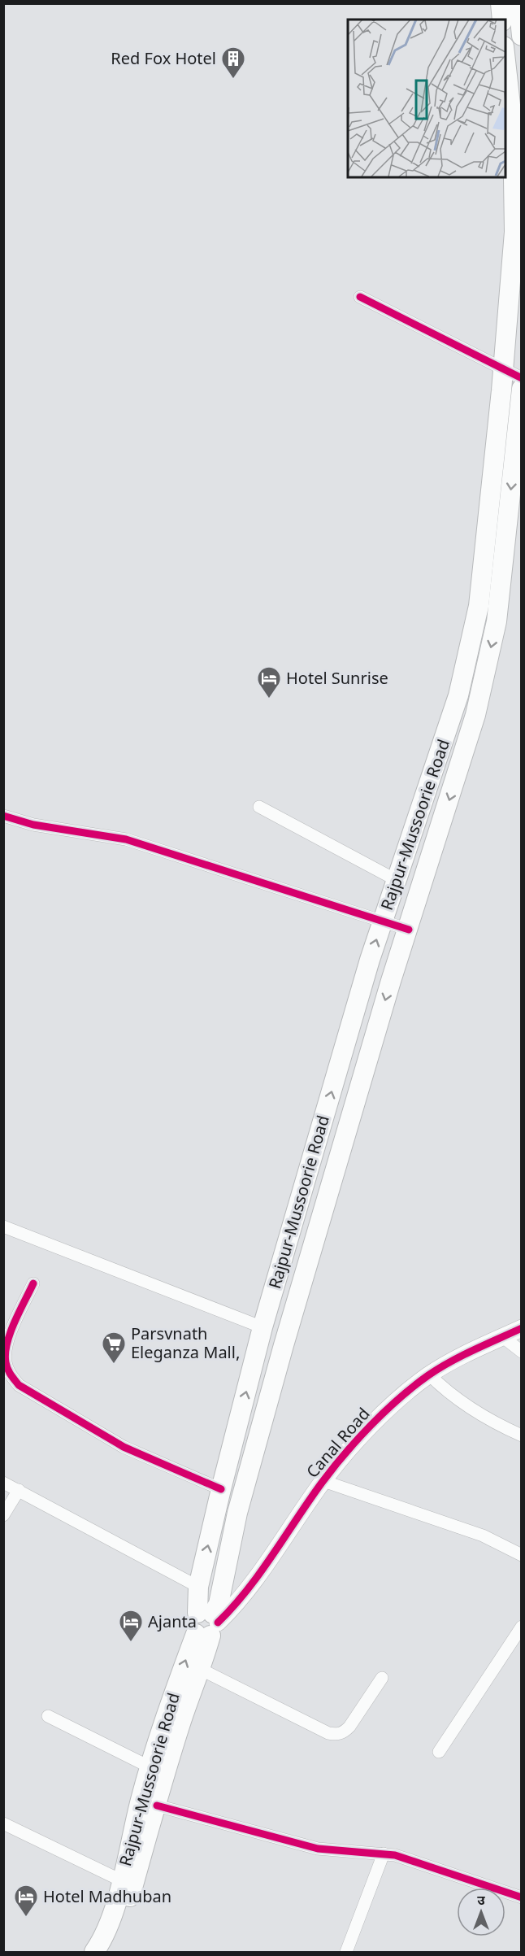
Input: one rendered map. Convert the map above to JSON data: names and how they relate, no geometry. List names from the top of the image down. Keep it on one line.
{"streets":{"main road":["Rajpur-Mussoorie Road"],"street":["Canal Road"]},"crossings":[["Rajpur-Mussoorie Road","Canal Road"]],"places":{"building":["Red Fox Hotel"],"hotel":["Hotel Sunrise","Ajanta","Hotel Madhuban"],"supermarket":["Parsvnath Eleganza Mall,"]},"north":"top"}
